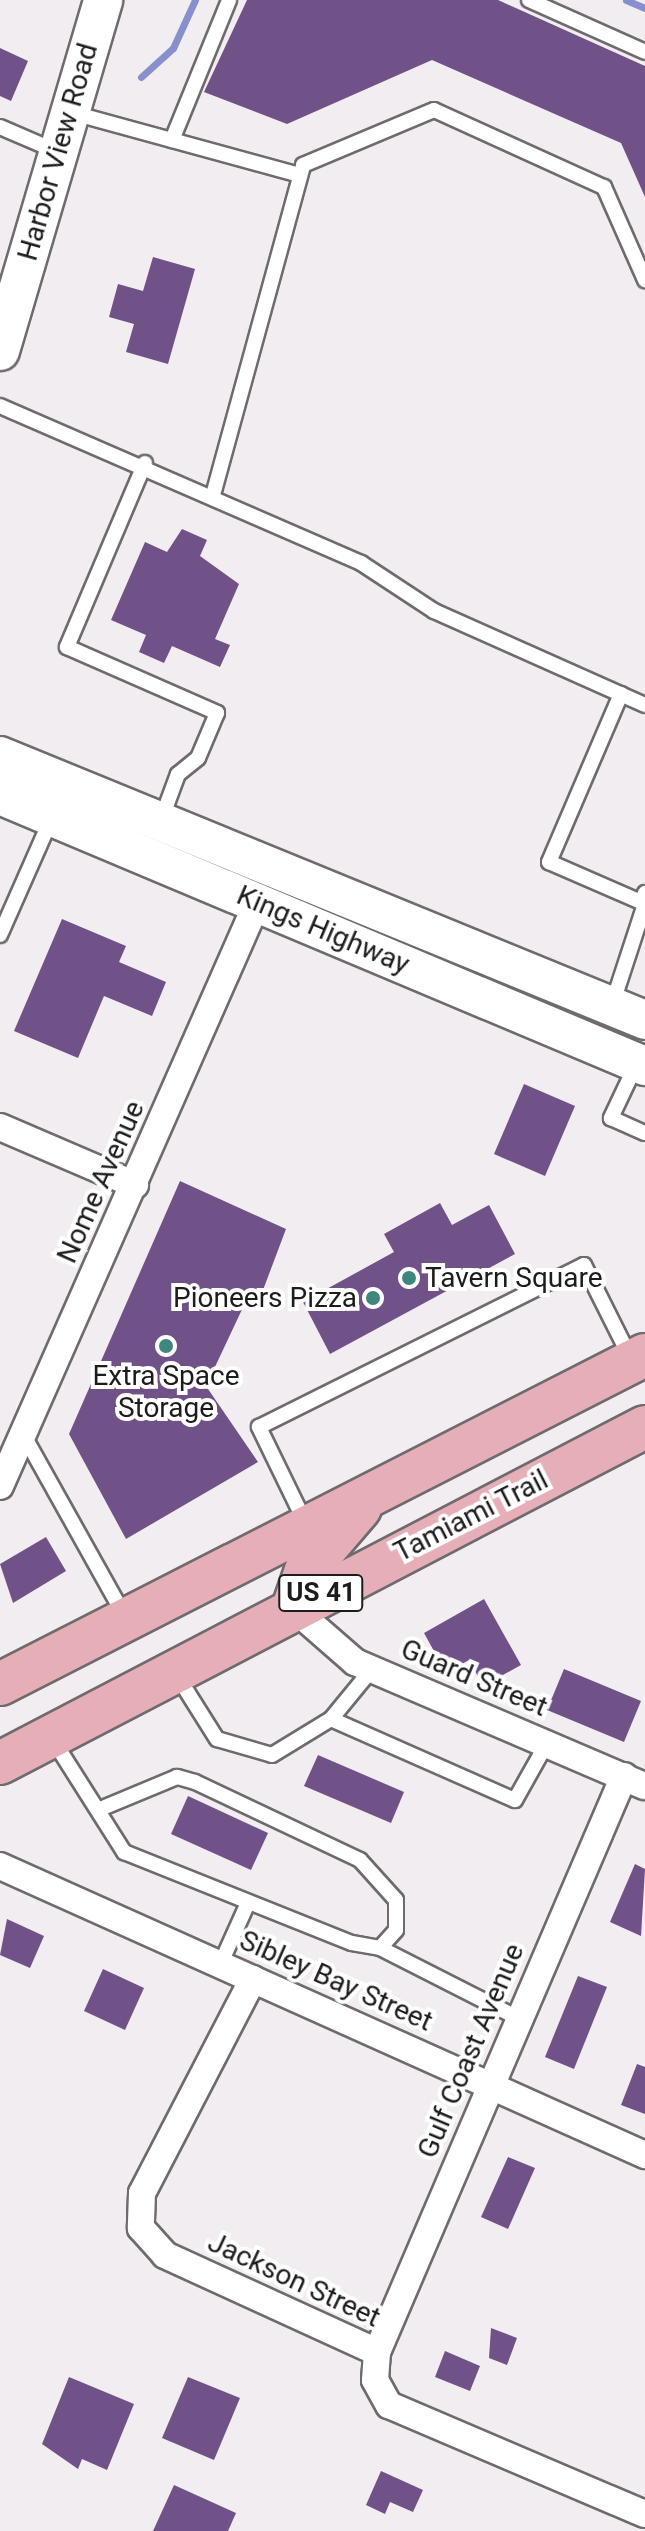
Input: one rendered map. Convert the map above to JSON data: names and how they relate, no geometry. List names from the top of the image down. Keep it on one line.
{"streets":{"main road":["Harbor View Road","Kings Highway","Tamiami Trail","US 41"],"street":["Nome Avenue","Guard Street","Sibley Bay Street","Gulf Coast Avenue","Jackson Street"]},"crossings":[["Kings Highway","Nome Avenue"],["Tamiami Trail","Guard Street"],["Guard Street","Gulf Coast Avenue"],["Sibley Bay Street","Gulf Coast Avenue"],["Sibley Bay Street","Jackson Street"],["Gulf Coast Avenue","Jackson Street"]],"places":["Tavern Square","Pioneers Pizza","Extra Space Storage"]}
